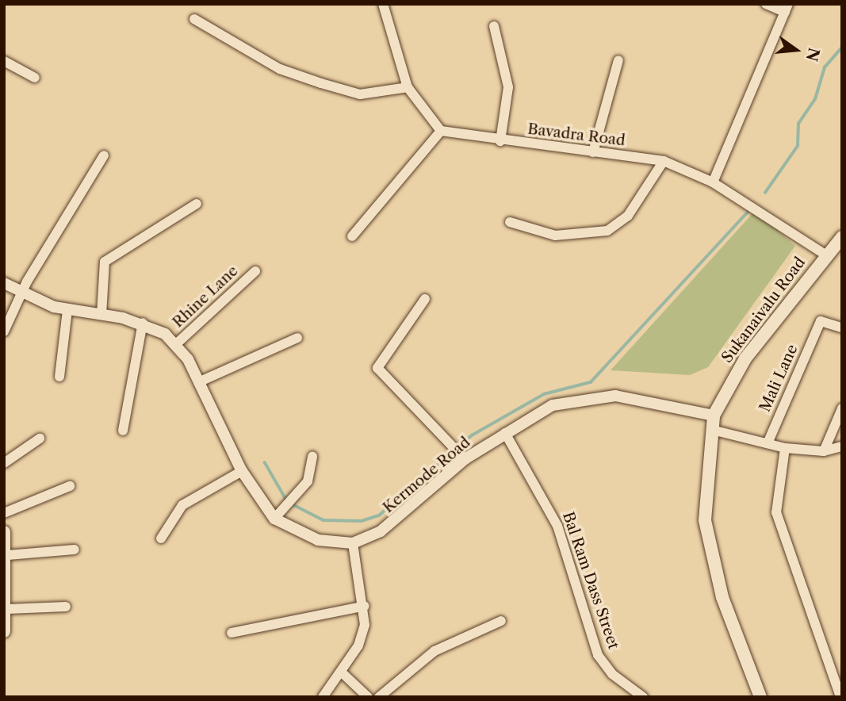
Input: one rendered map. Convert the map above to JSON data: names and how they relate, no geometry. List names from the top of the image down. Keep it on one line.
{"streets":{"main road":["Sukanaivalu Road"],"street":["Bavadra Road","Rhine Lane","Mali Lane","Kermode Road","Bal Ram Dass Street"]},"crossings":[["Bavadra Road","Sukanaivalu Road"],["Sukanaivalu Road","Kermode Road"],["Kermode Road","Bal Ram Dass Street"]],"north":"right"}
